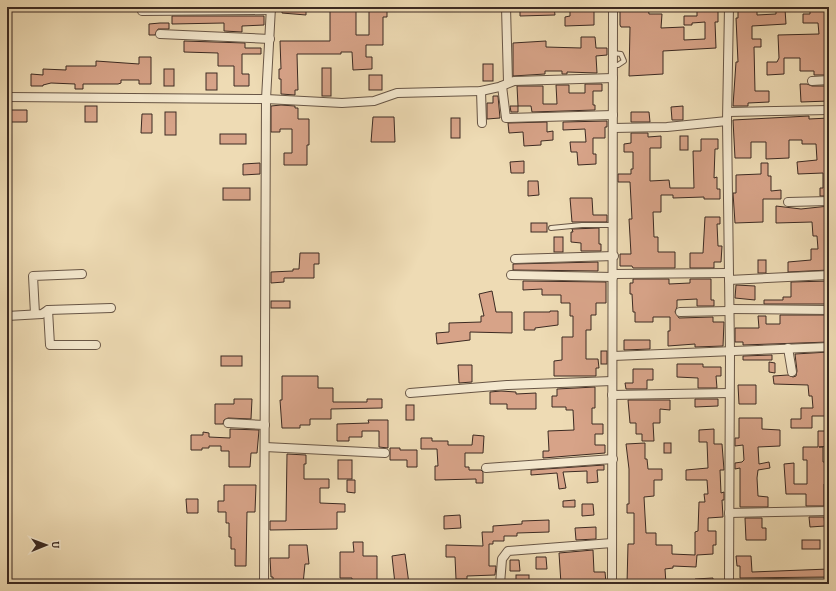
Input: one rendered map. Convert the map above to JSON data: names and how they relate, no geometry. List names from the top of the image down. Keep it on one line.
{"north":"right"}
